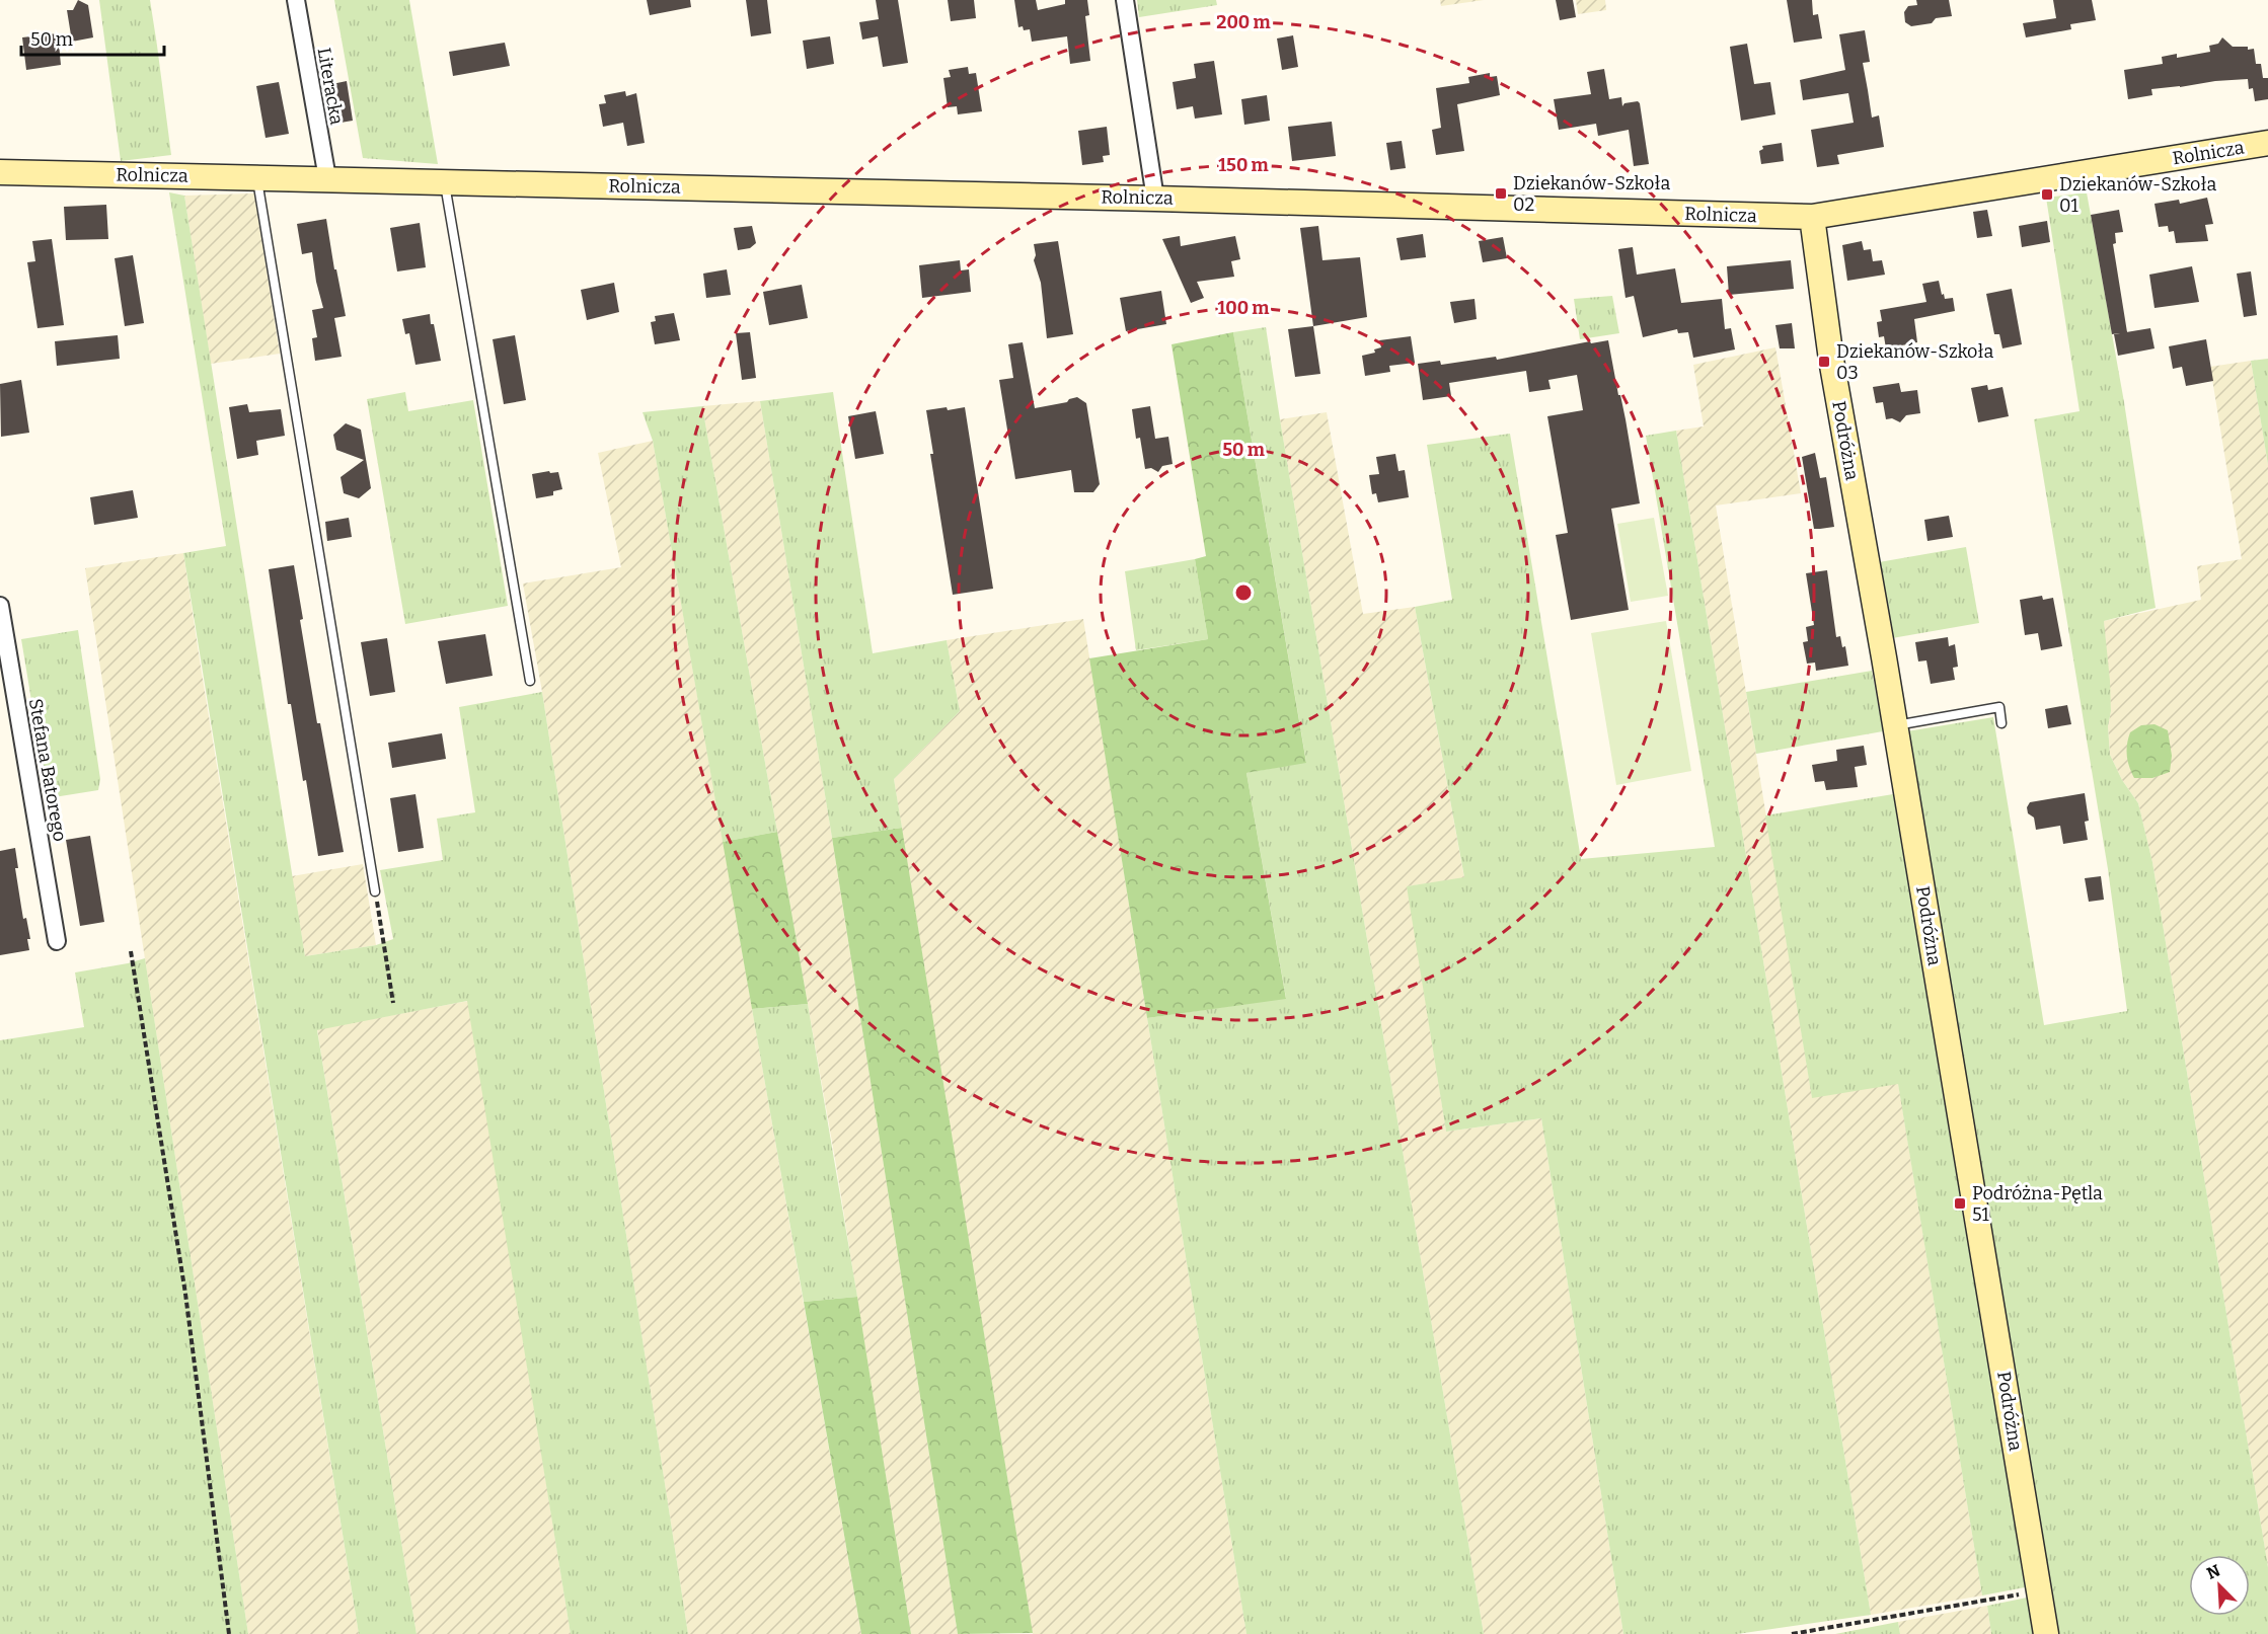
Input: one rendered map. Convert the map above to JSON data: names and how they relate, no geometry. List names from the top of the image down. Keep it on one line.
{"streets":{"street":["Literacka","Rolnicza","Podróżna","Stefana Batorego"]},"crossings":[["Literacka","Rolnicza"],["Rolnicza","Podróżna"]],"places":{"transit":["Dziekanów-Szkoła 02","Dziekanów-Szkoła 01","Dziekanów-Szkoła 03","Podróżna-Pętla 51"]},"scale_bar":"50 m","north":"top left","rings":["200 m","150 m","100 m","50 m"]}
